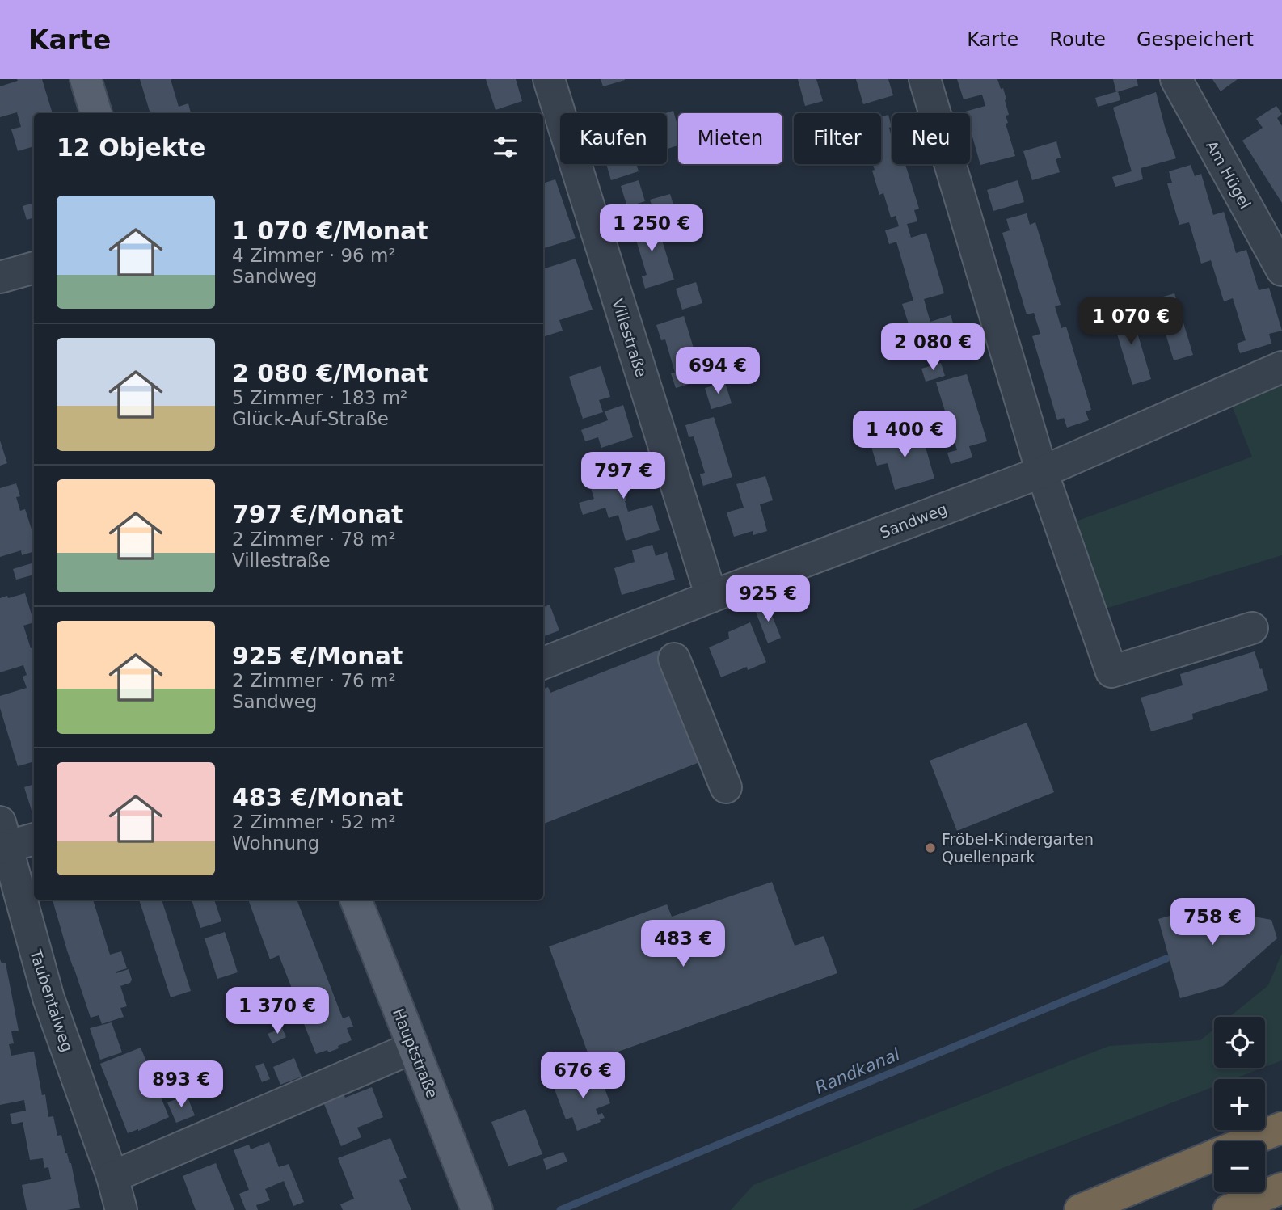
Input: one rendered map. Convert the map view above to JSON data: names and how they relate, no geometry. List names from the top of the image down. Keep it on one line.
{"streets":{"main road":["Hauptstraße"],"street":["Am Hügel","Villestraße","Sandweg","Taubentalweg"]},"crossings":[["Villestraße","Sandweg"]],"water":["Randkanal"],"places":["Fröbel-Kindergarten Quellenpark"],"page":{"header":"Karte","nav":["Karte","Route","Gespeichert"],"chip":["Kaufen","Mieten","Filter","Neu"],"heading":"12 Objekte","list":[{"name":"1 070 €/Monat","note":"4 Zimmer · 96 m² · Sandweg"},{"name":"2 080 €/Monat","note":"5 Zimmer · 183 m² · Glück-Auf-Straße"},{"name":"797 €/Monat","note":"2 Zimmer · 78 m² · Villestraße"},{"name":"925 €/Monat","note":"2 Zimmer · 76 m² · Sandweg"},{"name":"483 €/Monat","note":"2 Zimmer · 52 m² · Wohnung"}],"price":["1 250 €","1 070 €","2 080 €","694 €","1 400 €","797 €","925 €","758 €","483 €","1 370 €","676 €","893 €"],"map_buttons":["+","−"]}}
